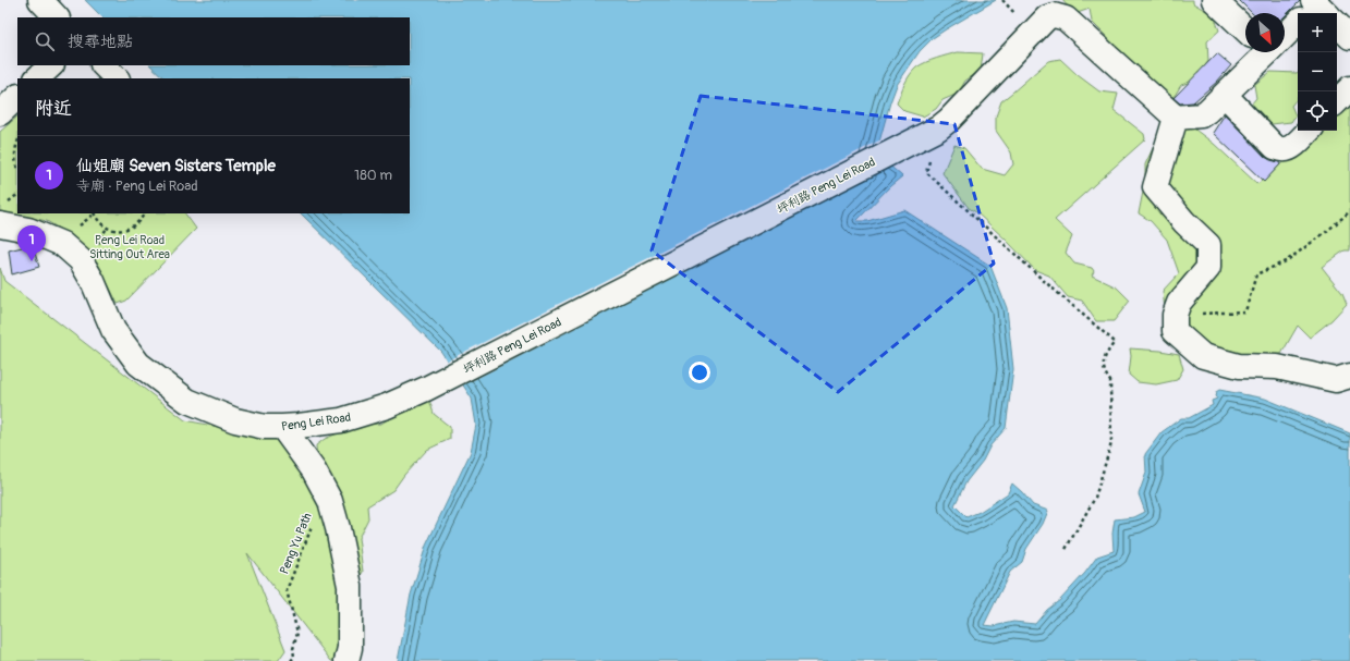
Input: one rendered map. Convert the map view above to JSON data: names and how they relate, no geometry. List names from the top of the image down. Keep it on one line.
{"streets":{"street":["坪利路 Peng Lei Road","Peng Lei Road"],"path":["Peng Yu Path"]},"crossings":[["坪利路 Peng Lei Road","Peng Lei Road"]],"parks":["Peng Lei Road Sitting Out Area"],"north":"bottom right","page":{"map_buttons":["+","−"],"search":"搜尋地點","heading":"附近","list":[{"mark":"1","name":"仙姐廟 Seven Sisters Temple","note":"寺廟 · Peng Lei Road","value":"180 m"}],"pins":"1"}}
